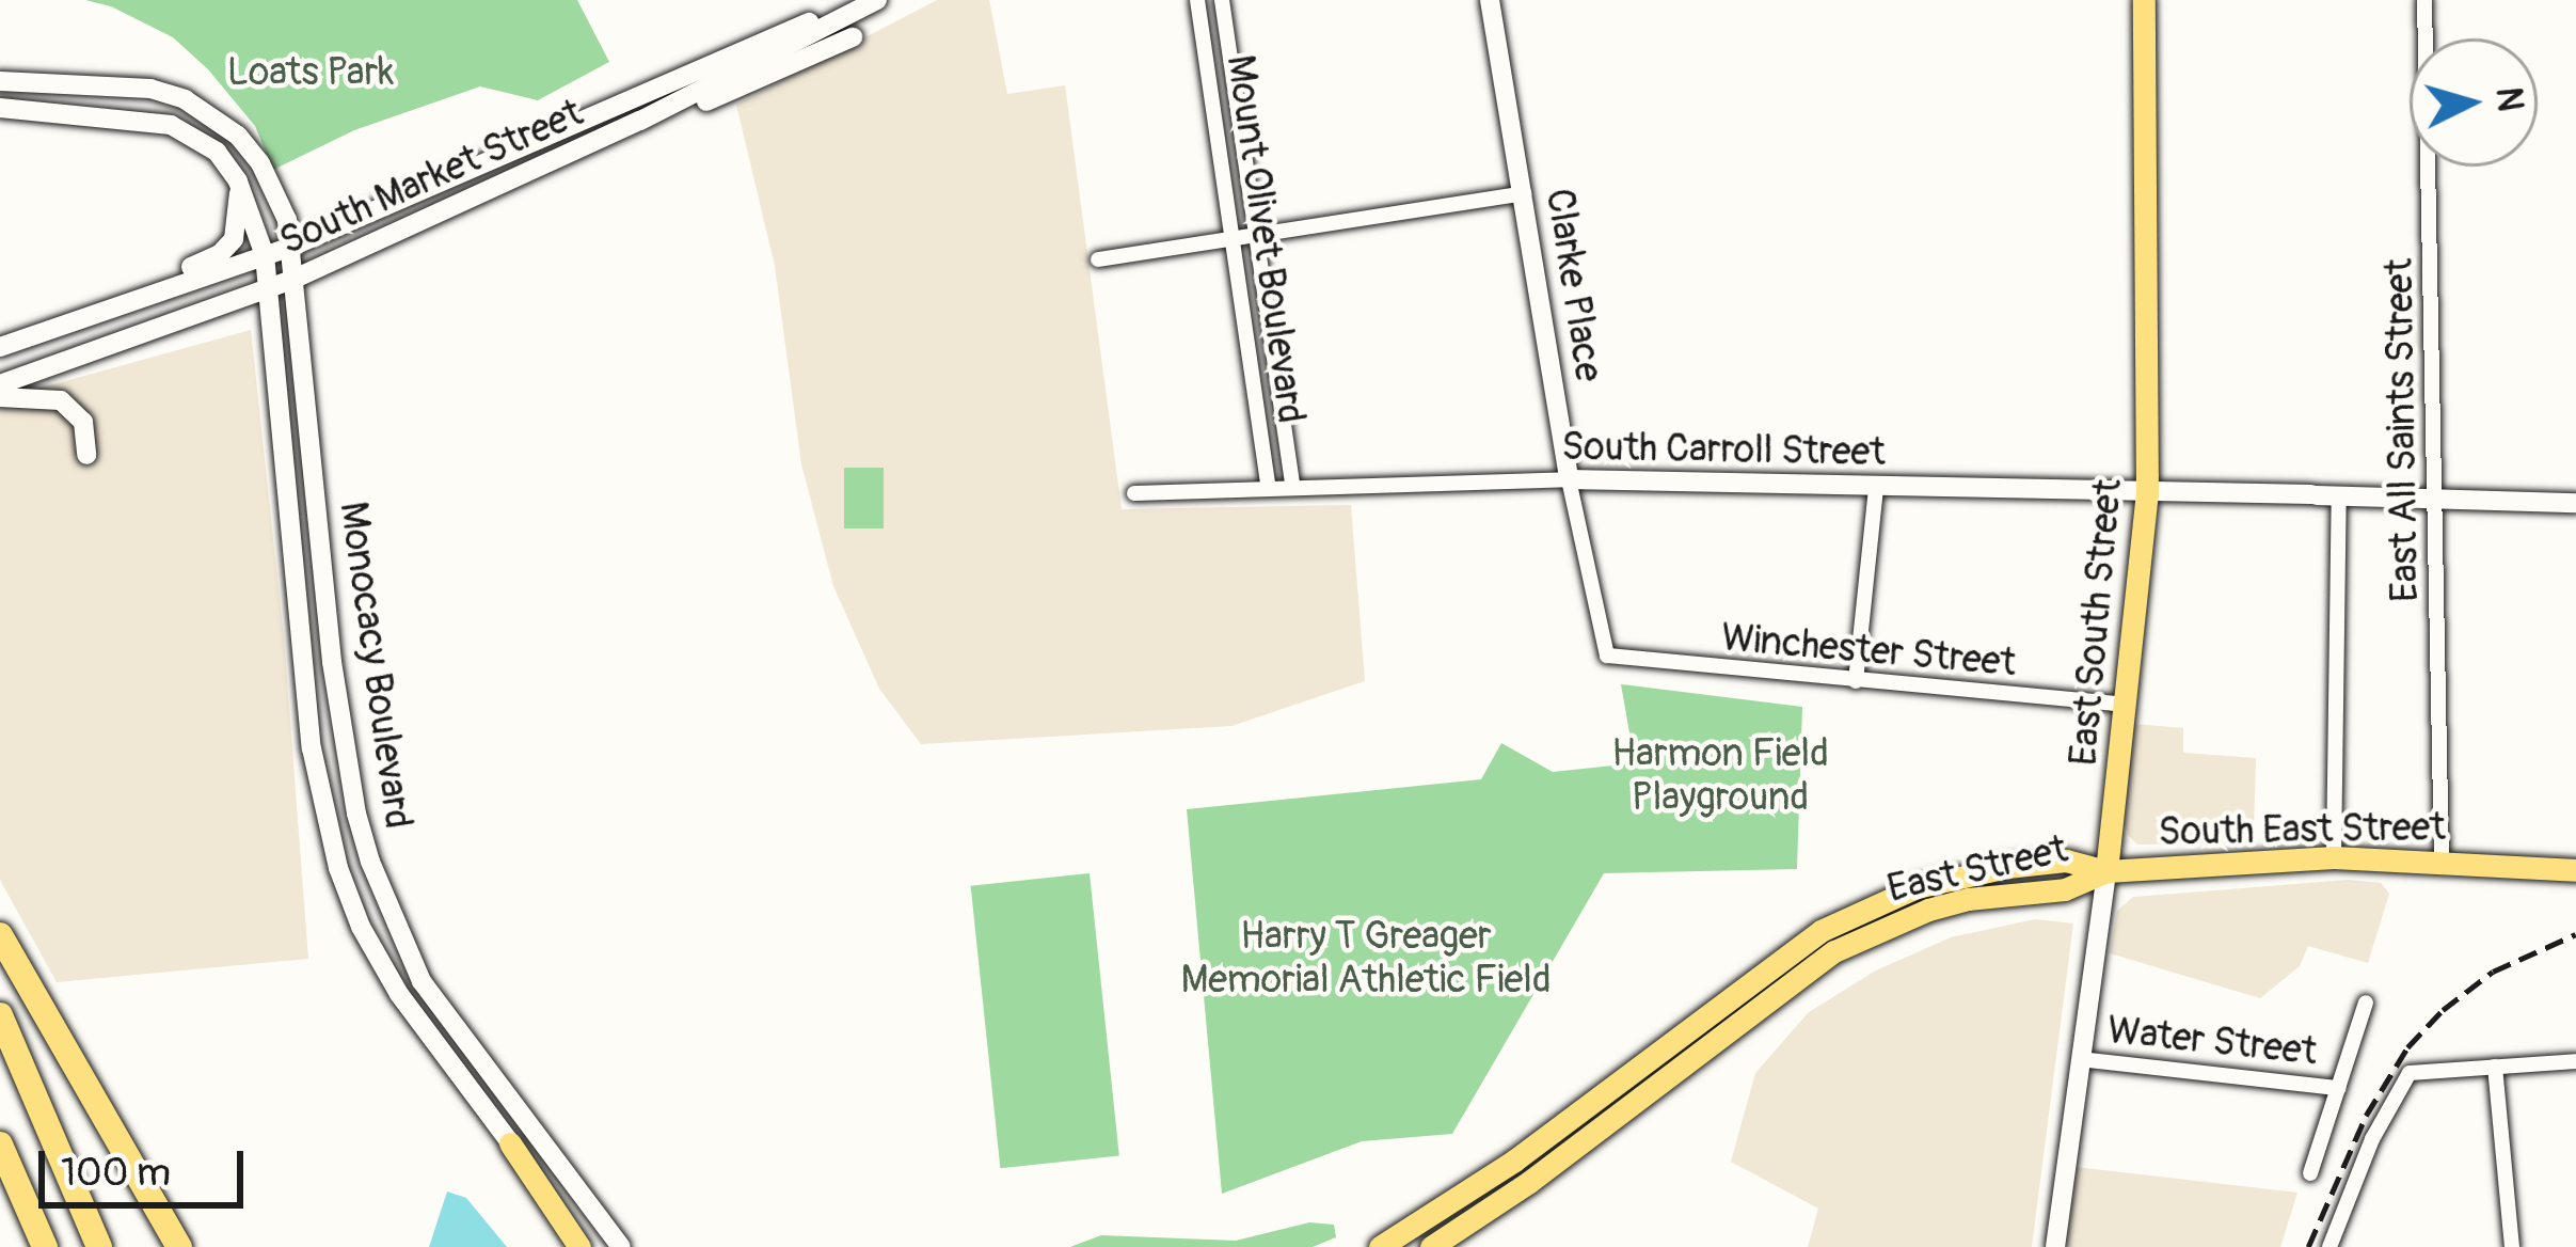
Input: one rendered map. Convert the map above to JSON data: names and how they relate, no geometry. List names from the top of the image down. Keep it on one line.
{"streets":{"main road":["South Market Street","Clarke Place","South Carroll Street","East South Street","Monocacy Boulevard","South East Street","East Street"],"street":["Mount Olivet Boulevard","East All Saints Street","Winchester Street","Water Street"]},"crossings":[["South Market Street","Monocacy Boulevard"],["Mount Olivet Boulevard","South Carroll Street"],["Clarke Place","South Carroll Street"],["Clarke Place","Winchester Street"],["East All Saints Street","South Carroll Street"],["East All Saints Street","South East Street"],["South Carroll Street","East South Street"],["East South Street","Winchester Street"],["East South Street","South East Street"],["East South Street","East Street"],["East South Street","Water Street"],["South East Street","East Street"]],"parks":["Loats Park","Harmon Field Playground","Harry T Greager Memorial Athletic Field"],"scale_bar":"100 m","north":"right"}
